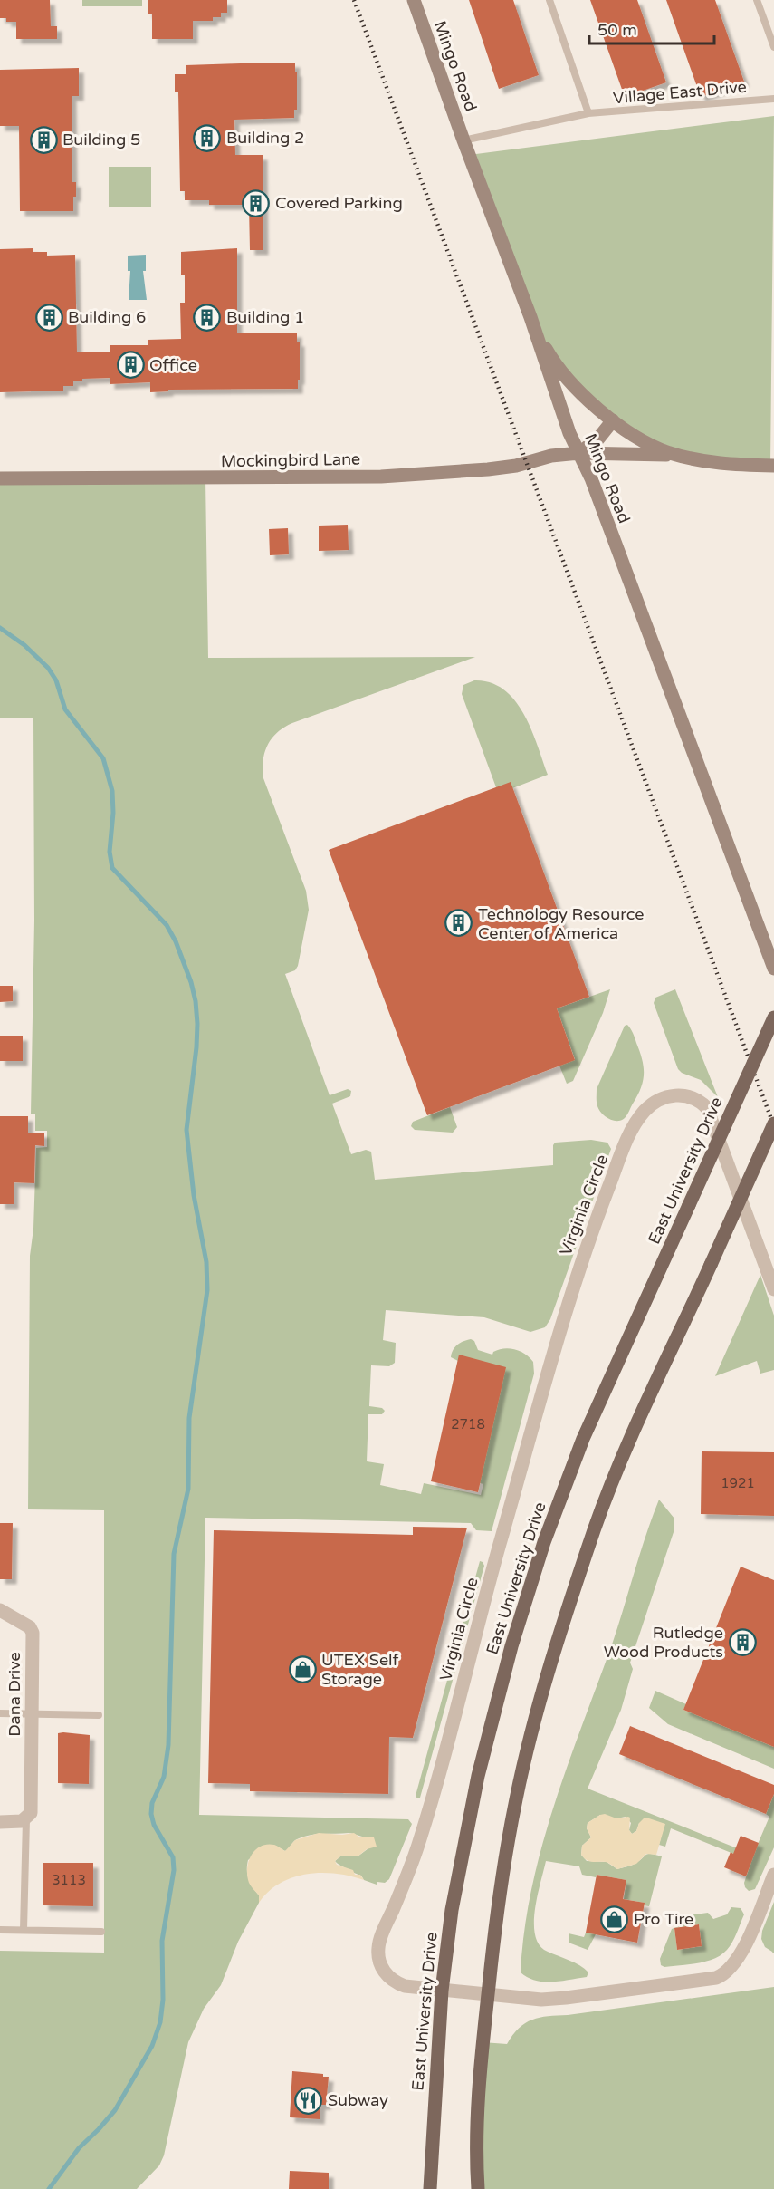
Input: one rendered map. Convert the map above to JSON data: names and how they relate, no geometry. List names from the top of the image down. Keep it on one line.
{"streets":{"main road":["East University Drive"],"street":["Mingo Road","Mockingbird Lane","Virginia Circle","Dana Drive"],"lane":["Village East Drive"]},"crossings":[["Mingo Road","Village East Drive"],["Mingo Road","Mockingbird Lane"],["East University Drive","Virginia Circle"]],"places":{"building":["Building 2","Building 5","Covered Parking","Building 6","Building 1","Office","Technology Resource Center of America","Rutledge Wood Products"],"shop":["UTEX Self Storage","Pro Tire"],"restaurant":["Subway"]},"house_numbers":["2718","1921","3113"],"scale_bar":"50 m"}
